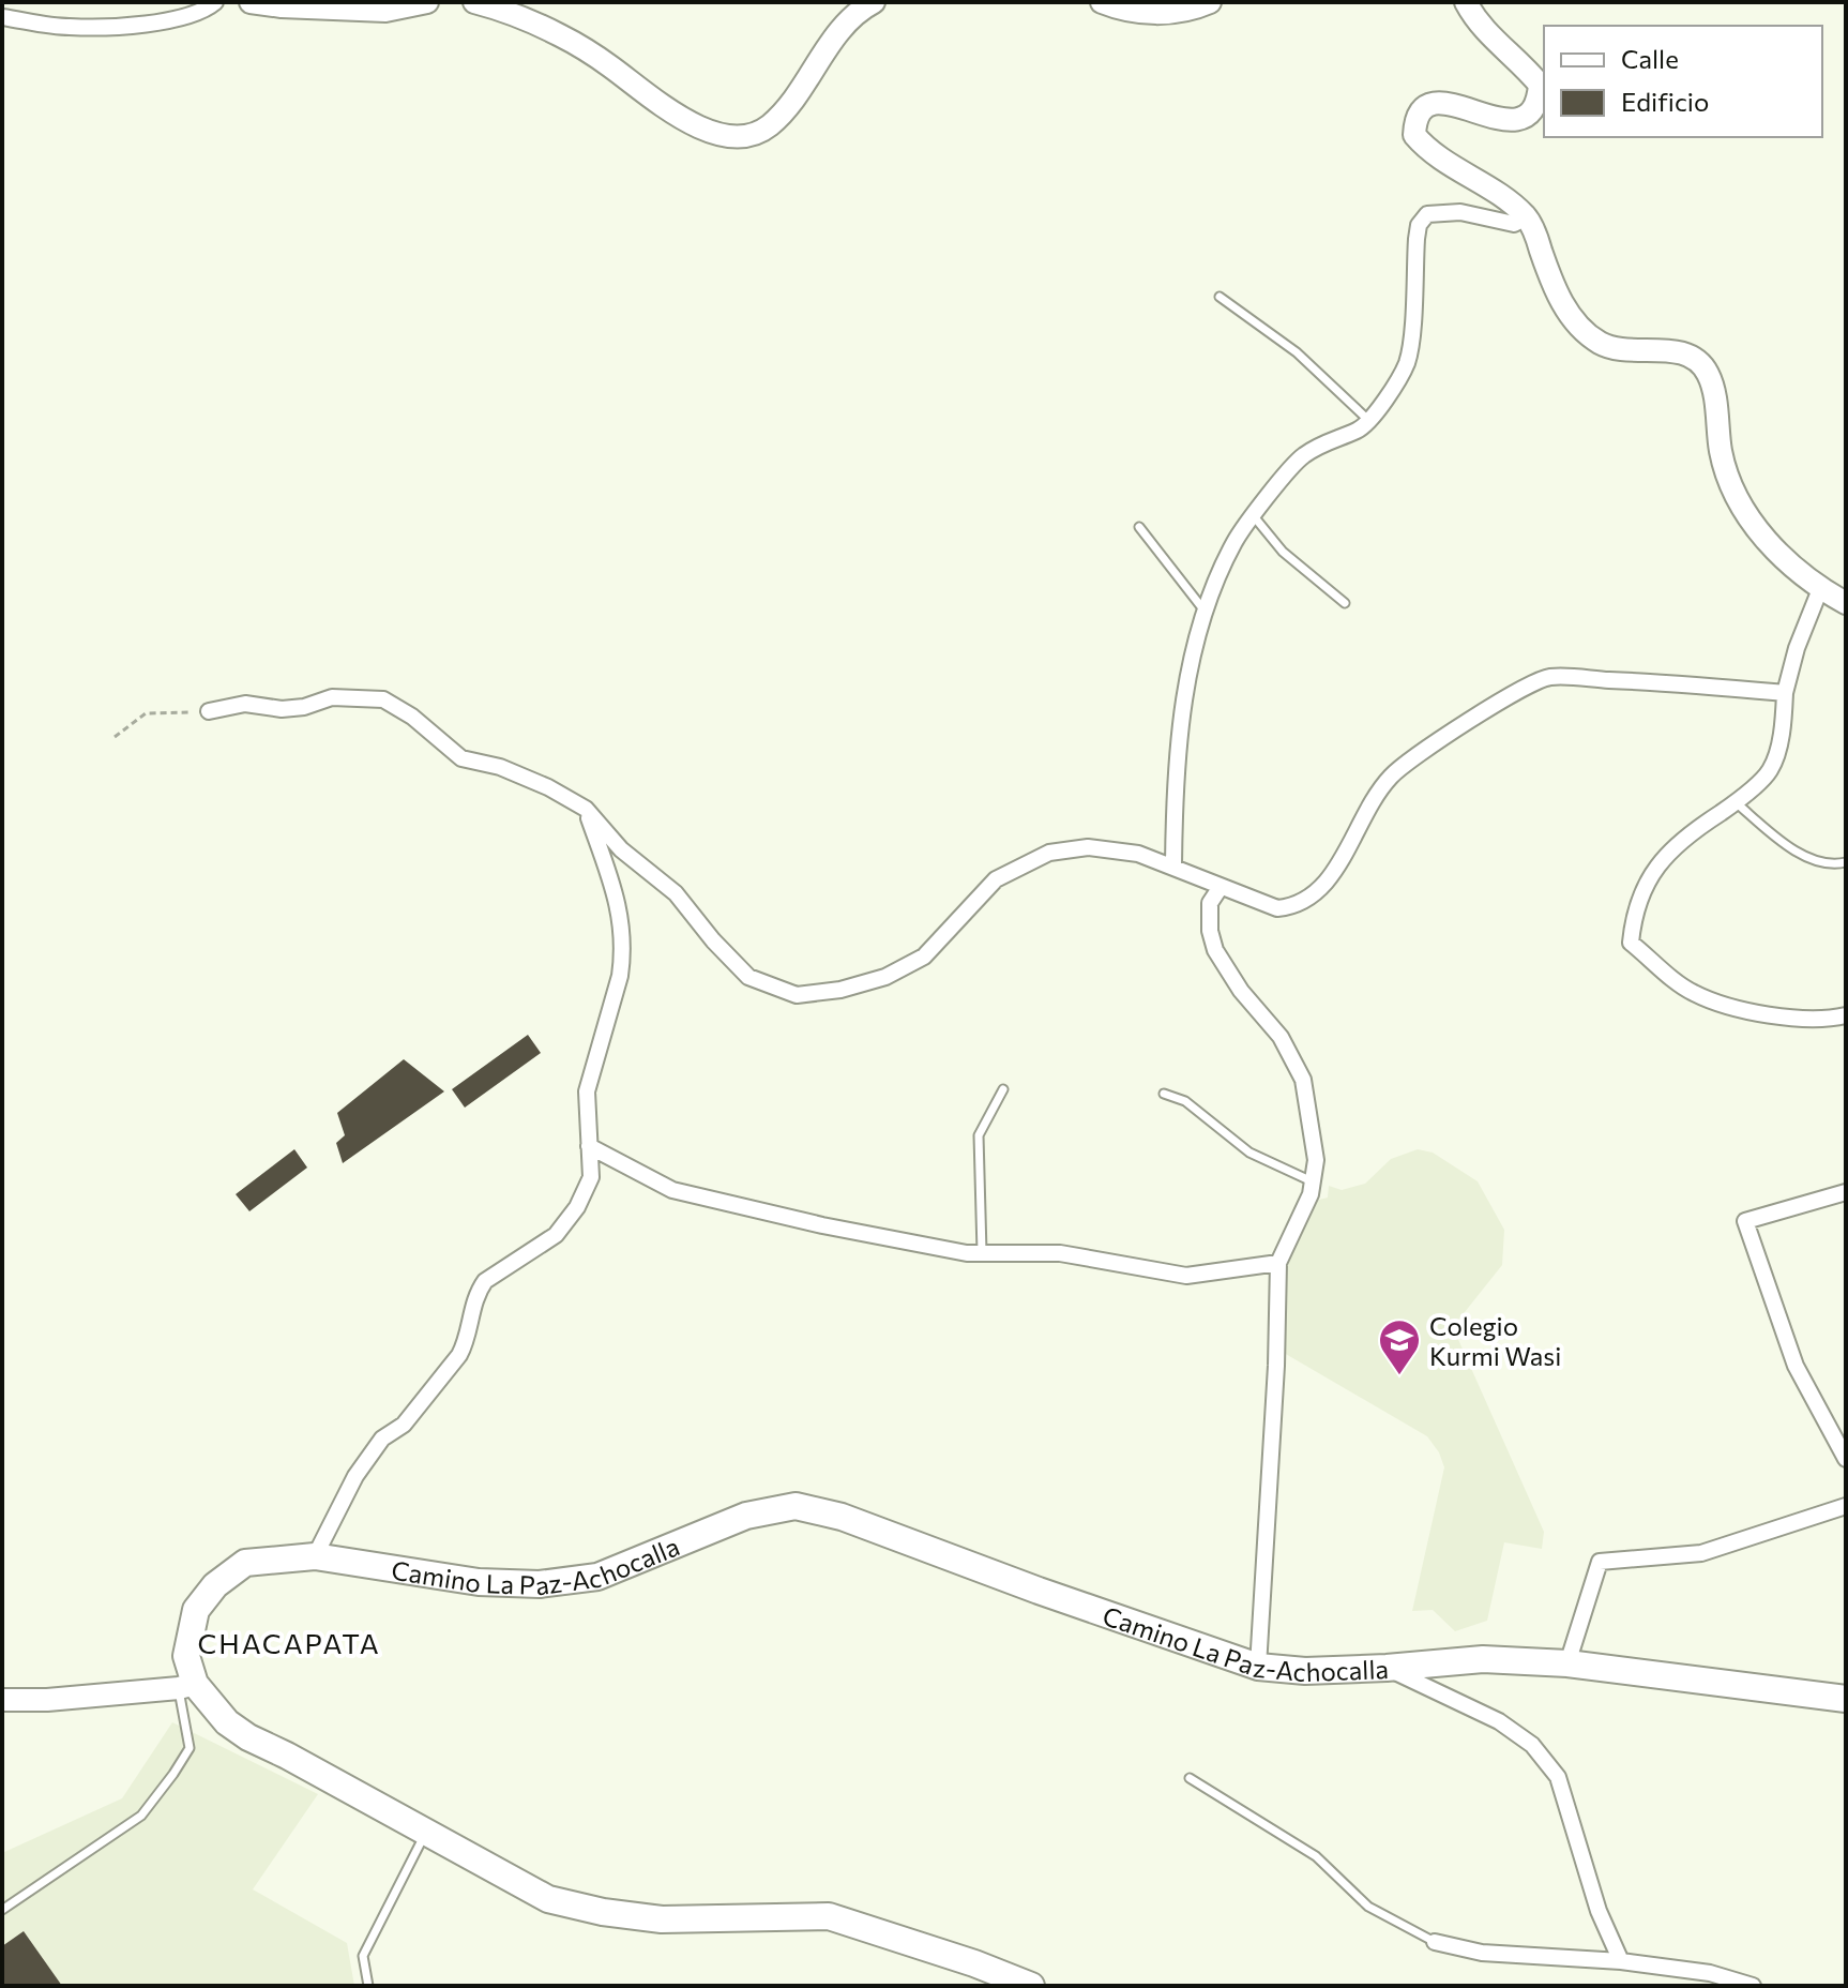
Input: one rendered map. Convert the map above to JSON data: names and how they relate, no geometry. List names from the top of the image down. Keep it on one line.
{"streets":{"main road":["Camino La Paz-Achocalla"]},"districts":["CHACAPATA"],"places":{"school or university":["Colegio Kurmi Wasi"]},"legend":["Calle","Edificio"]}
